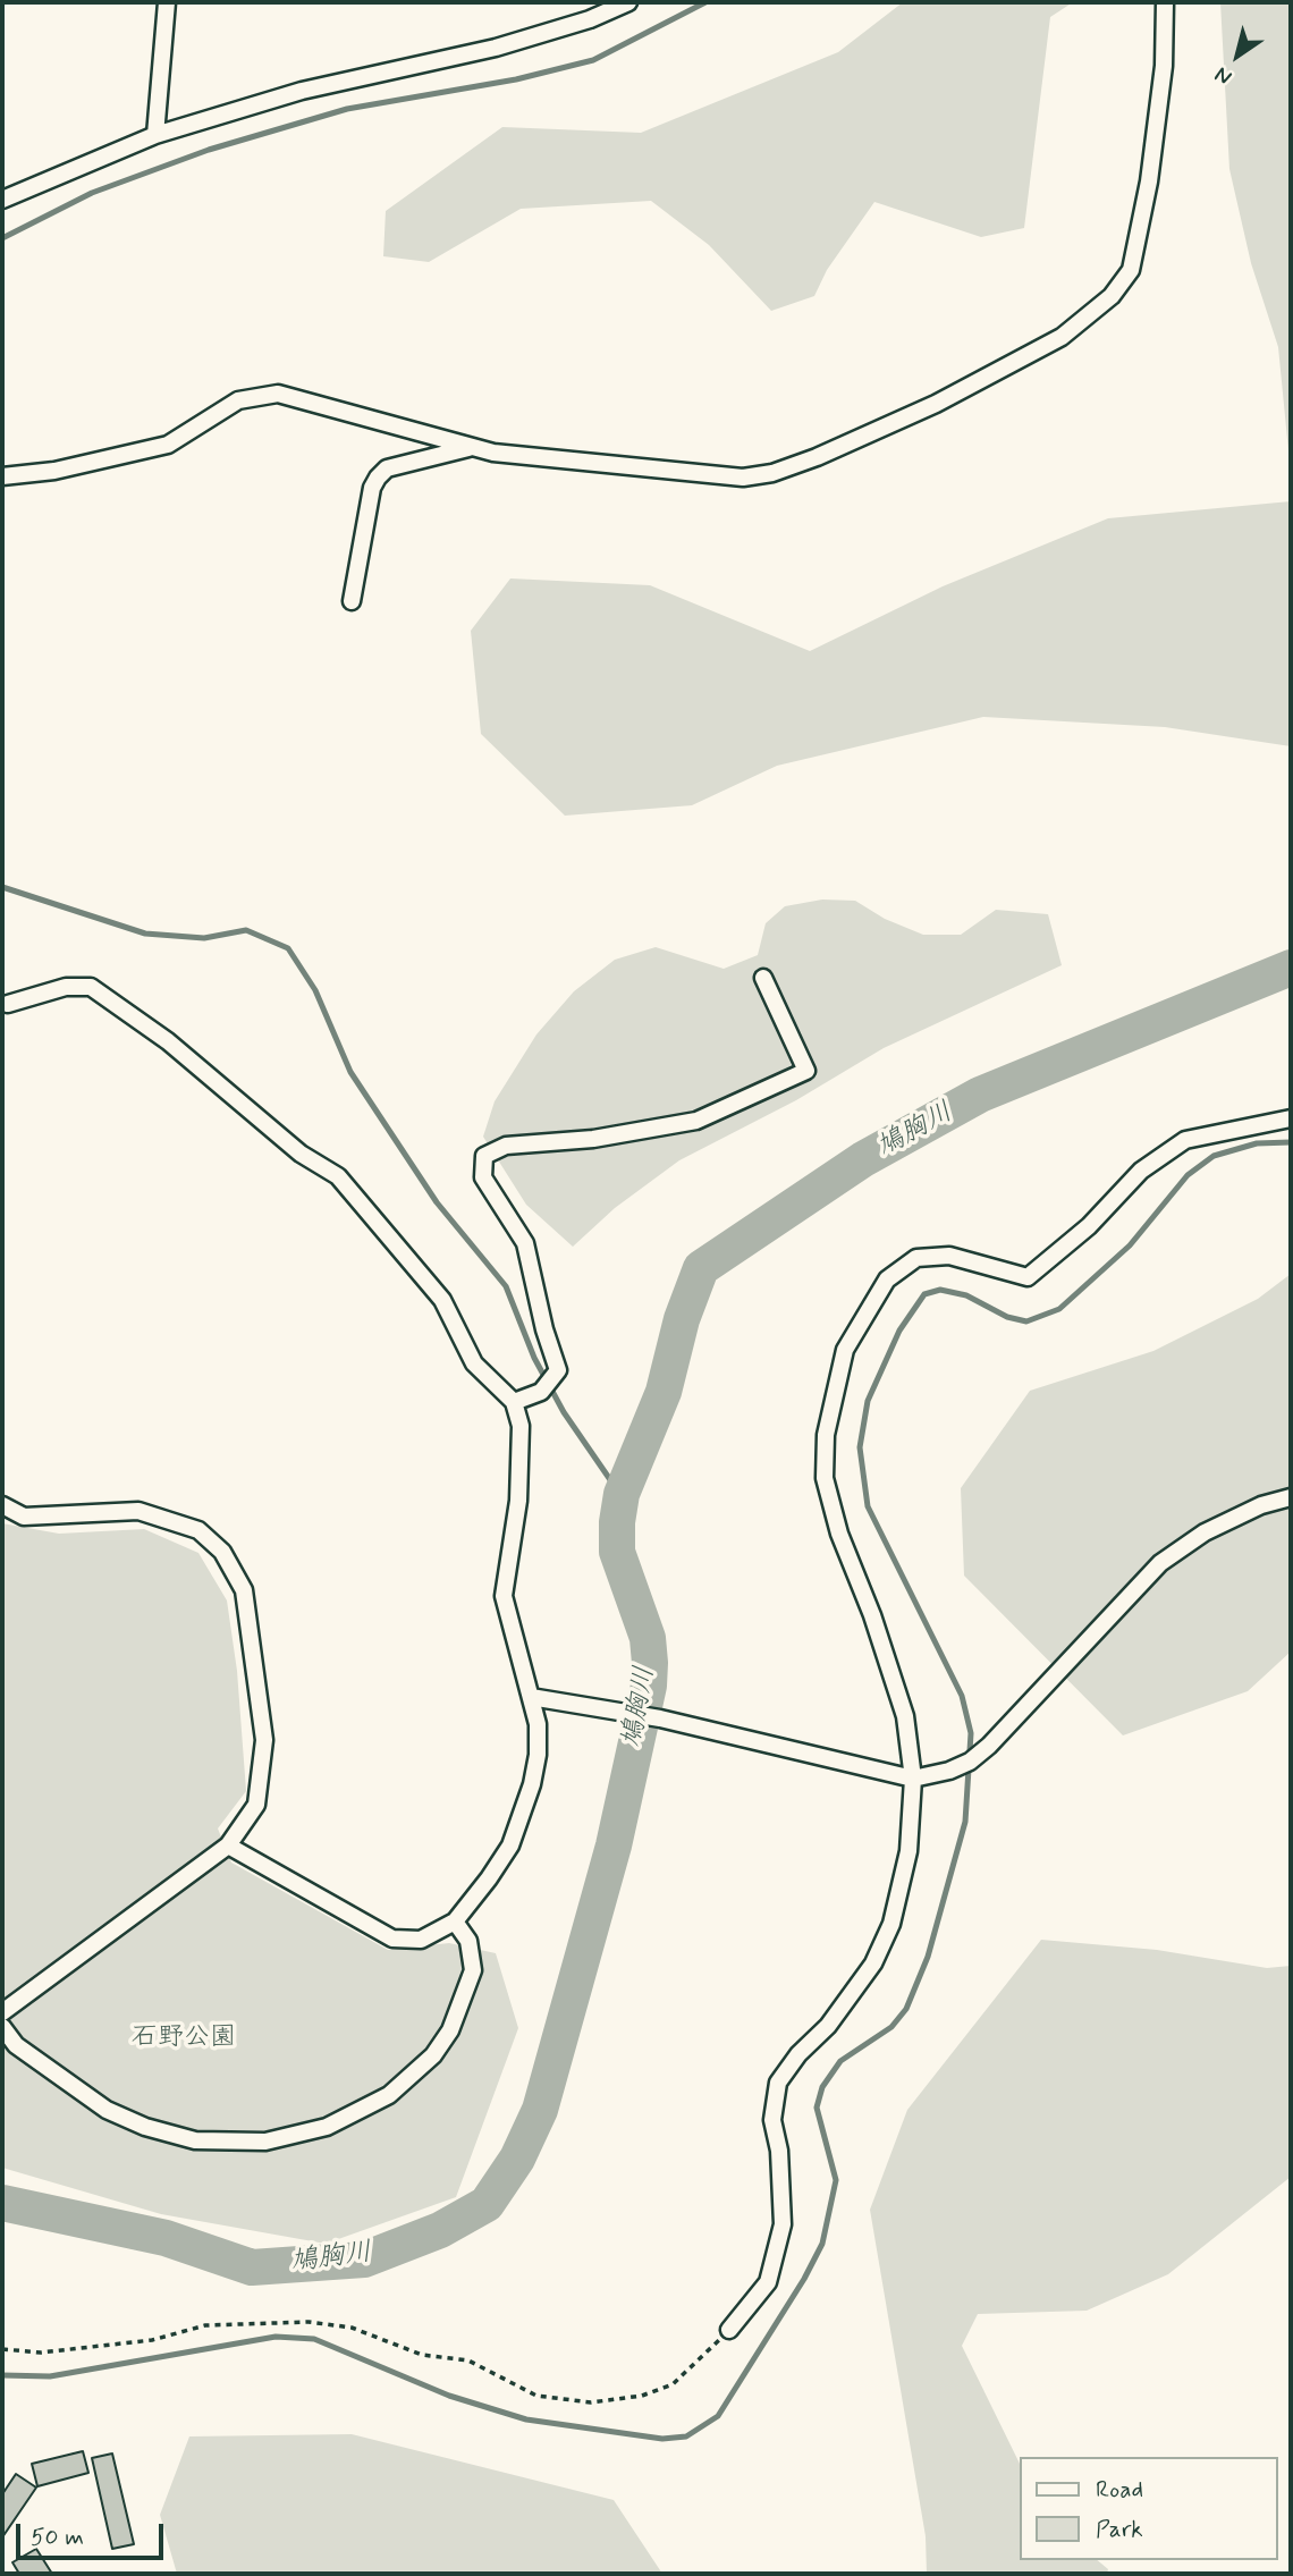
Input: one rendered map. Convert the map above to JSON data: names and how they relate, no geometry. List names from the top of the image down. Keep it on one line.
{"water":["鳩胸川"],"parks":["石野公園"],"legend":["Road","Park"],"scale_bar":"50 m","north":"bottom left"}
